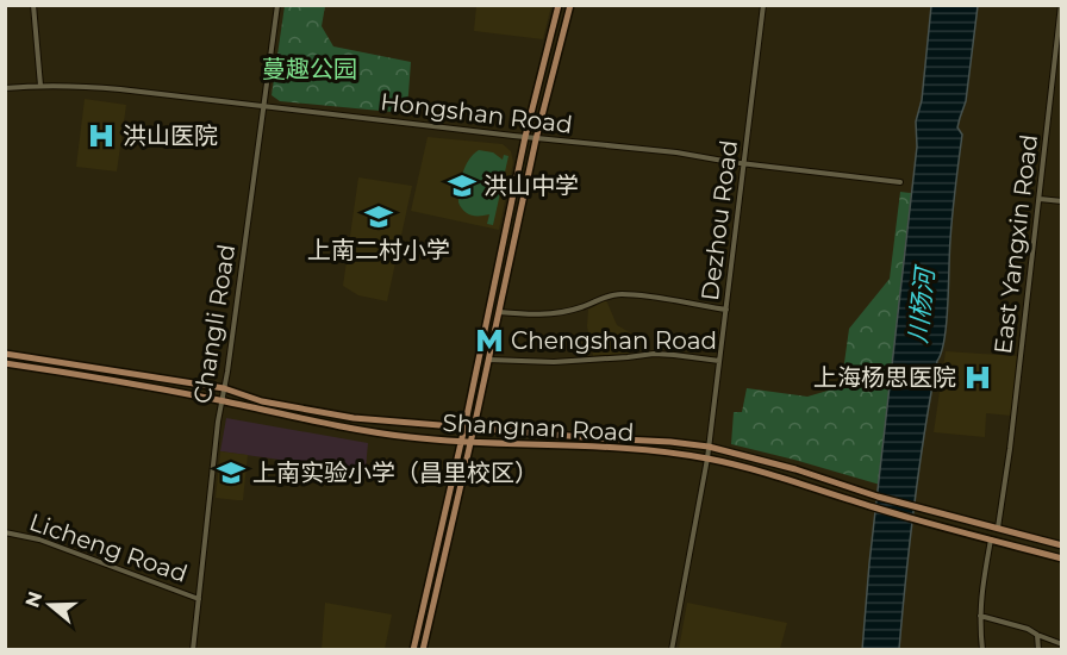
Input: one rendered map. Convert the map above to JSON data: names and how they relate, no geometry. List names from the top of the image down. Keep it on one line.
{"streets":{"main road":["Shangnan Road"],"street":["Hongshan Road","Dezhou Road","East Yangxin Road","Changli Road","Licheng Road"]},"crossings":[["Hongshan Road","Dezhou Road"],["Hongshan Road","Changli Road"],["Dezhou Road","Shangnan Road"],["East Yangxin Road","Shangnan Road"],["Changli Road","Shangnan Road"],["Changli Road","Licheng Road"]],"water":["川杨河"],"parks":["蔓趣公园"],"places":{"hospital":["洪山医院","上海杨思医院"],"school or university":["洪山中学","上南二村小学","上南实验小学（昌里校区）"],"metro station":["Chengshan Road"]},"north":"left"}
